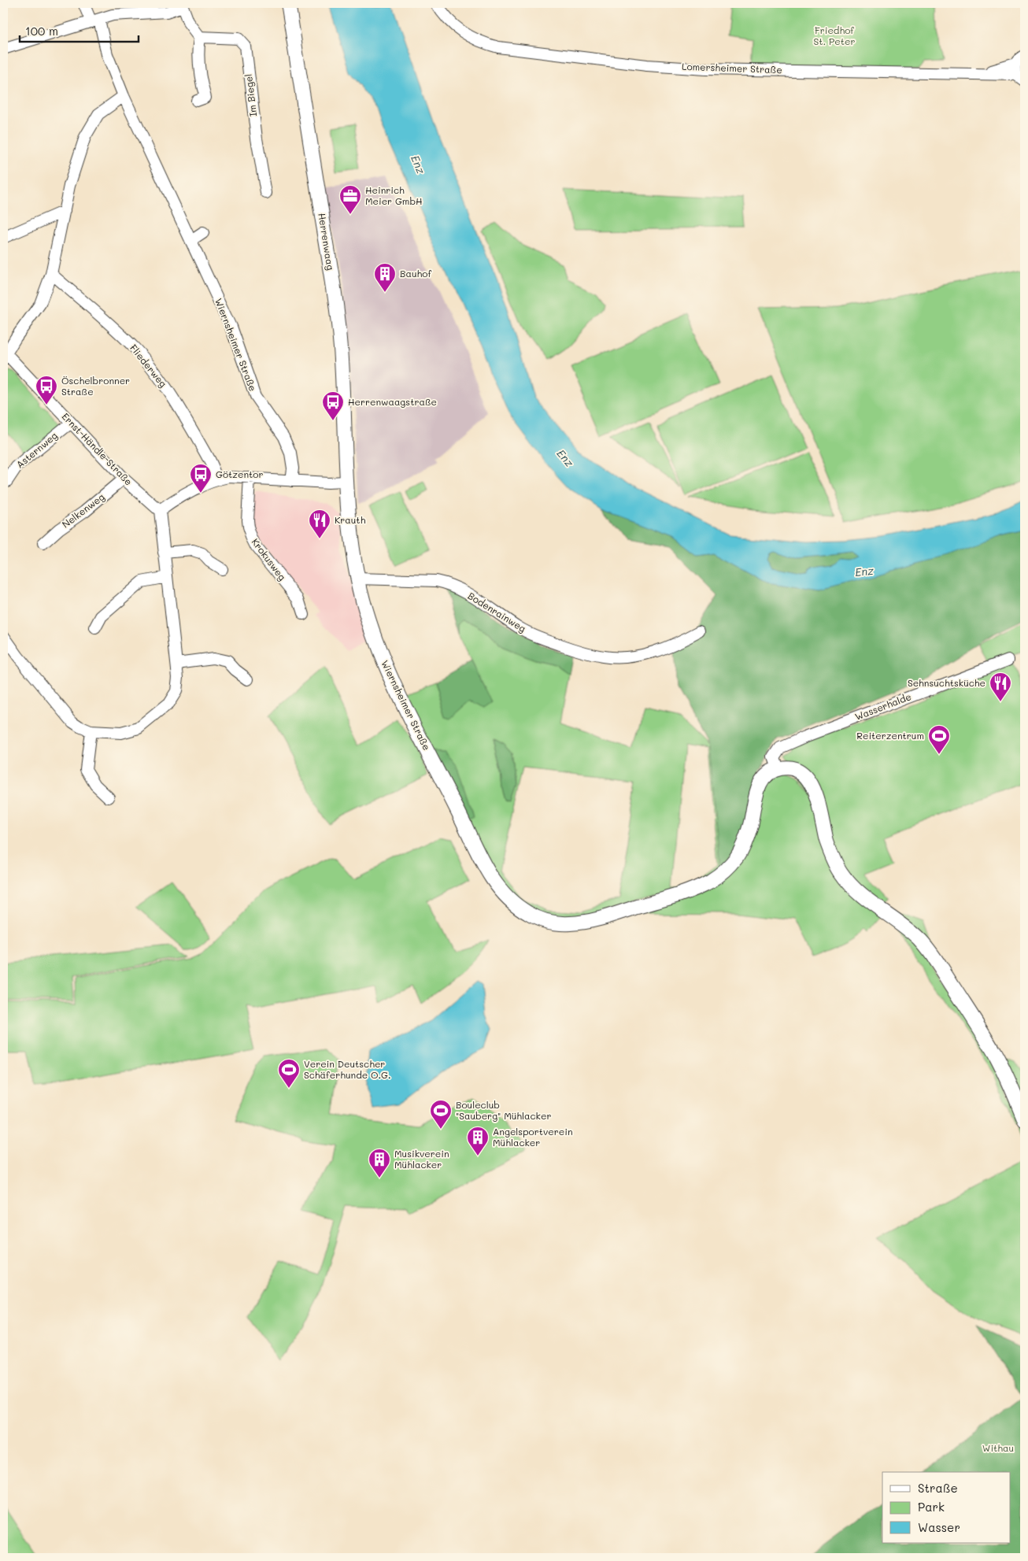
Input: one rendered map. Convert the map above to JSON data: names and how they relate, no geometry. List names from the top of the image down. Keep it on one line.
{"streets":{"main road":["Herrenwaag","Wiernsheimer Straße"],"street":["Lomersheimer Straße","Im Biegel","Fliederweg","Ernst-Händle-Straße","Asternweg","Nelkenweg","Krokusweg","Bodenrainweg","Wasserhalde"]},"crossings":[["Herrenwaag","Wiernsheimer Straße"],["Wiernsheimer Straße","Bodenrainweg"],["Wiernsheimer Straße","Wasserhalde"],["Ernst-Händle-Straße","Asternweg"],["Ernst-Händle-Straße","Nelkenweg"]],"water":["Enz"],"parks":["Friedhof St. Peter","Withau"],"places":{"office":["Heinrich Meier GmbH"],"building":["Bauhof","Angelsportverein Mühlacker","Musikverein Mühlacker"],"bus stop":["Öschelbronner Straße","Herrenwaagstraße","Götzentor"],"restaurant":["Krauth","Sehnsuchtsküche"],"sports":["Reiterzentrum","Verein Deutscher Schäferhunde O.G.","Bouleclub \"Sauberg\" Mühlacker"]},"legend":["Straße","Park","Wasser"],"scale_bar":"100 m"}
